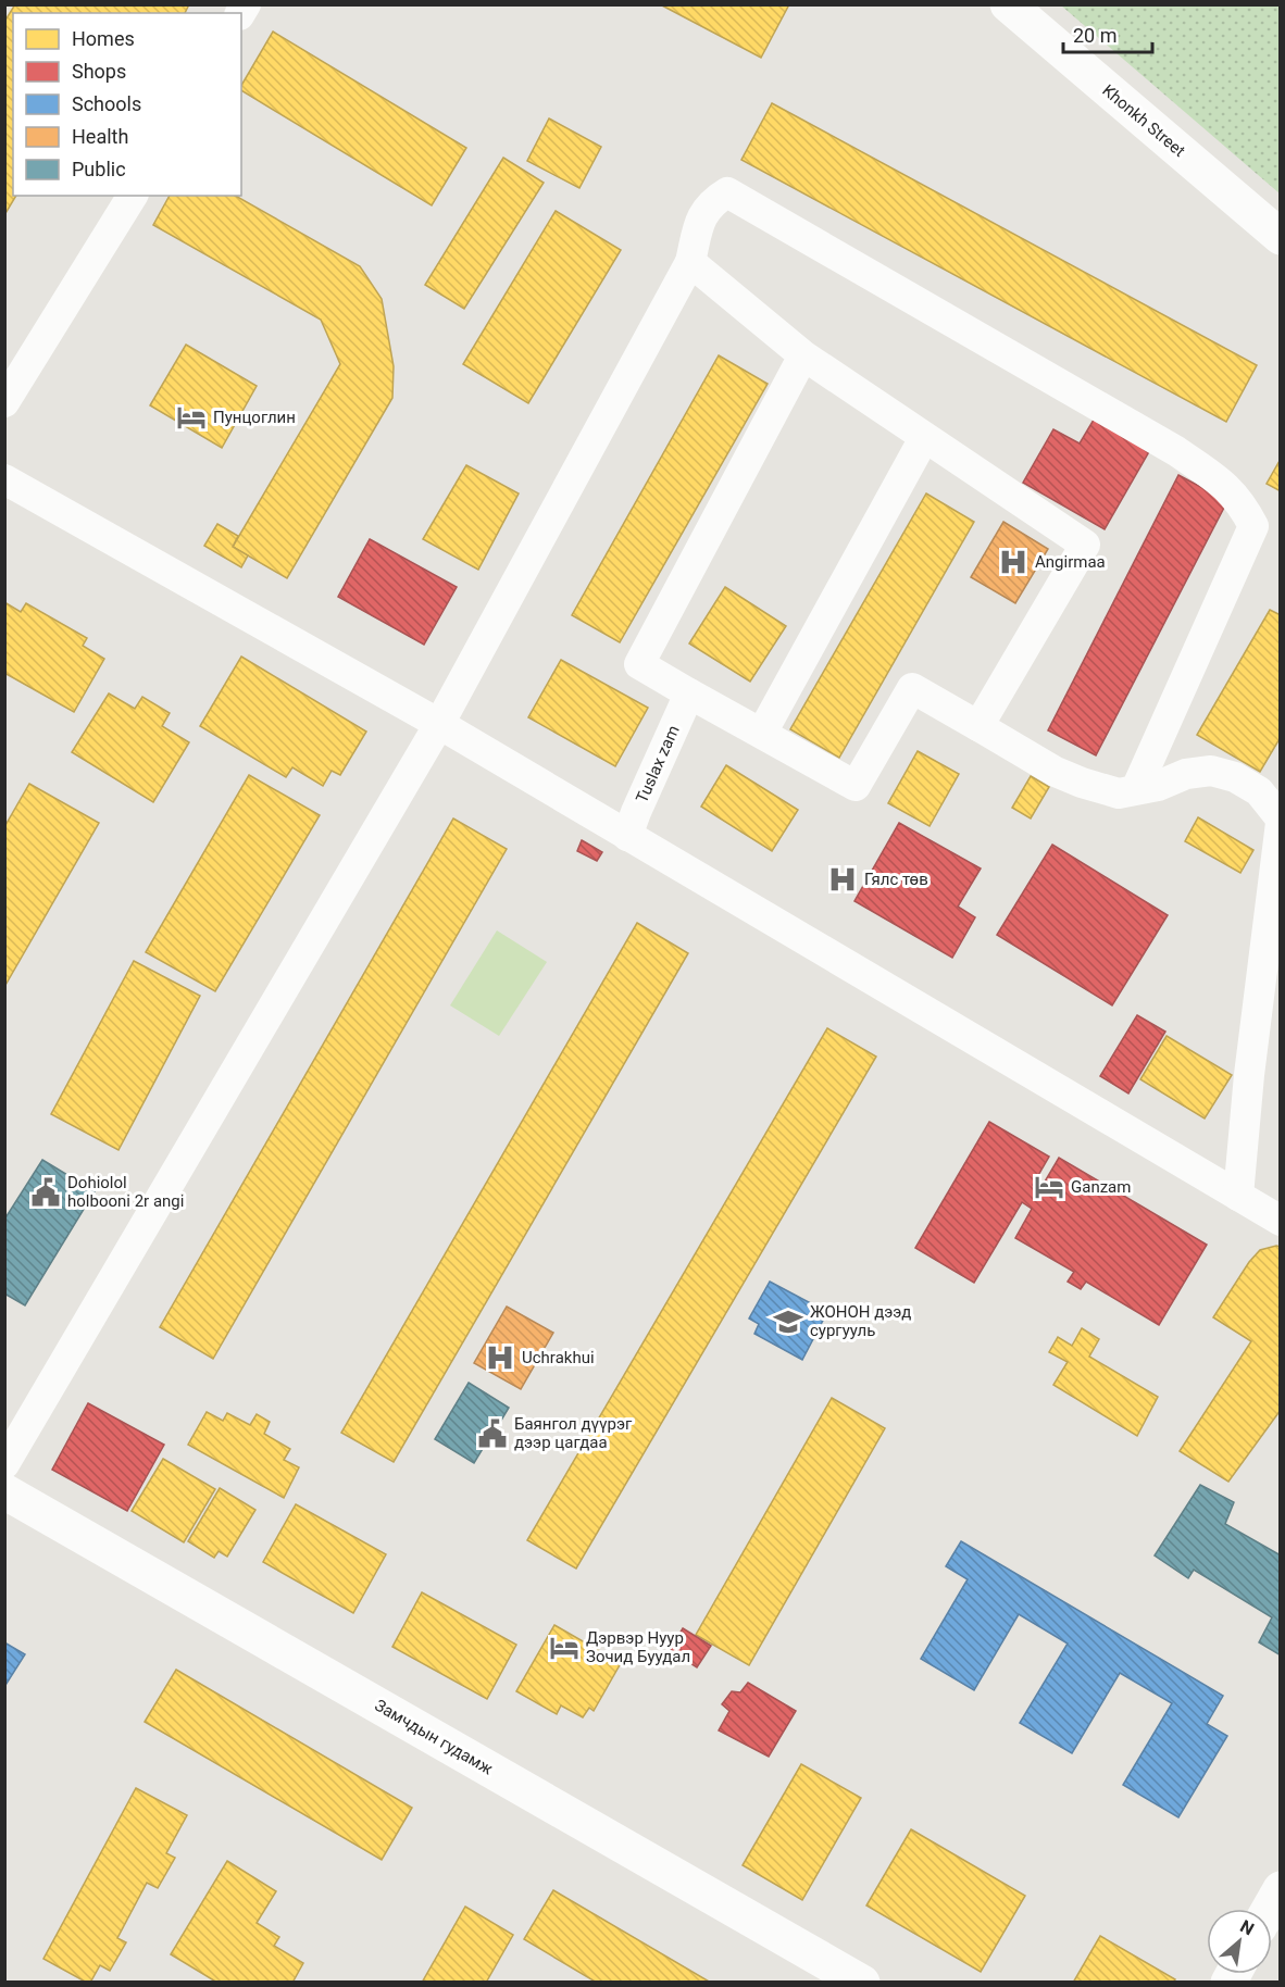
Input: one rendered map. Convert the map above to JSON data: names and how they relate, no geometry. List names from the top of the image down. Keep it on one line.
{"streets":{"street":["Khonkh Street","Tuslax zam","Замчдын гудамж"]},"places":{"hotel":["Пунцоглин","Ganzam","Дэрвэр Нуур Зочид Буудал"],"hospital":["Angirmaa","Гялс төв","Uchrakhui"],"public building":["Dohiolol holbooni 2r angi","Баянгол дүүрэг дээр цагдаа"],"school or university":["ЖОНОН дээд сургууль"]},"legend":["Homes","Shops","Schools","Health","Public"],"scale_bar":"20 m","north":"top right"}
